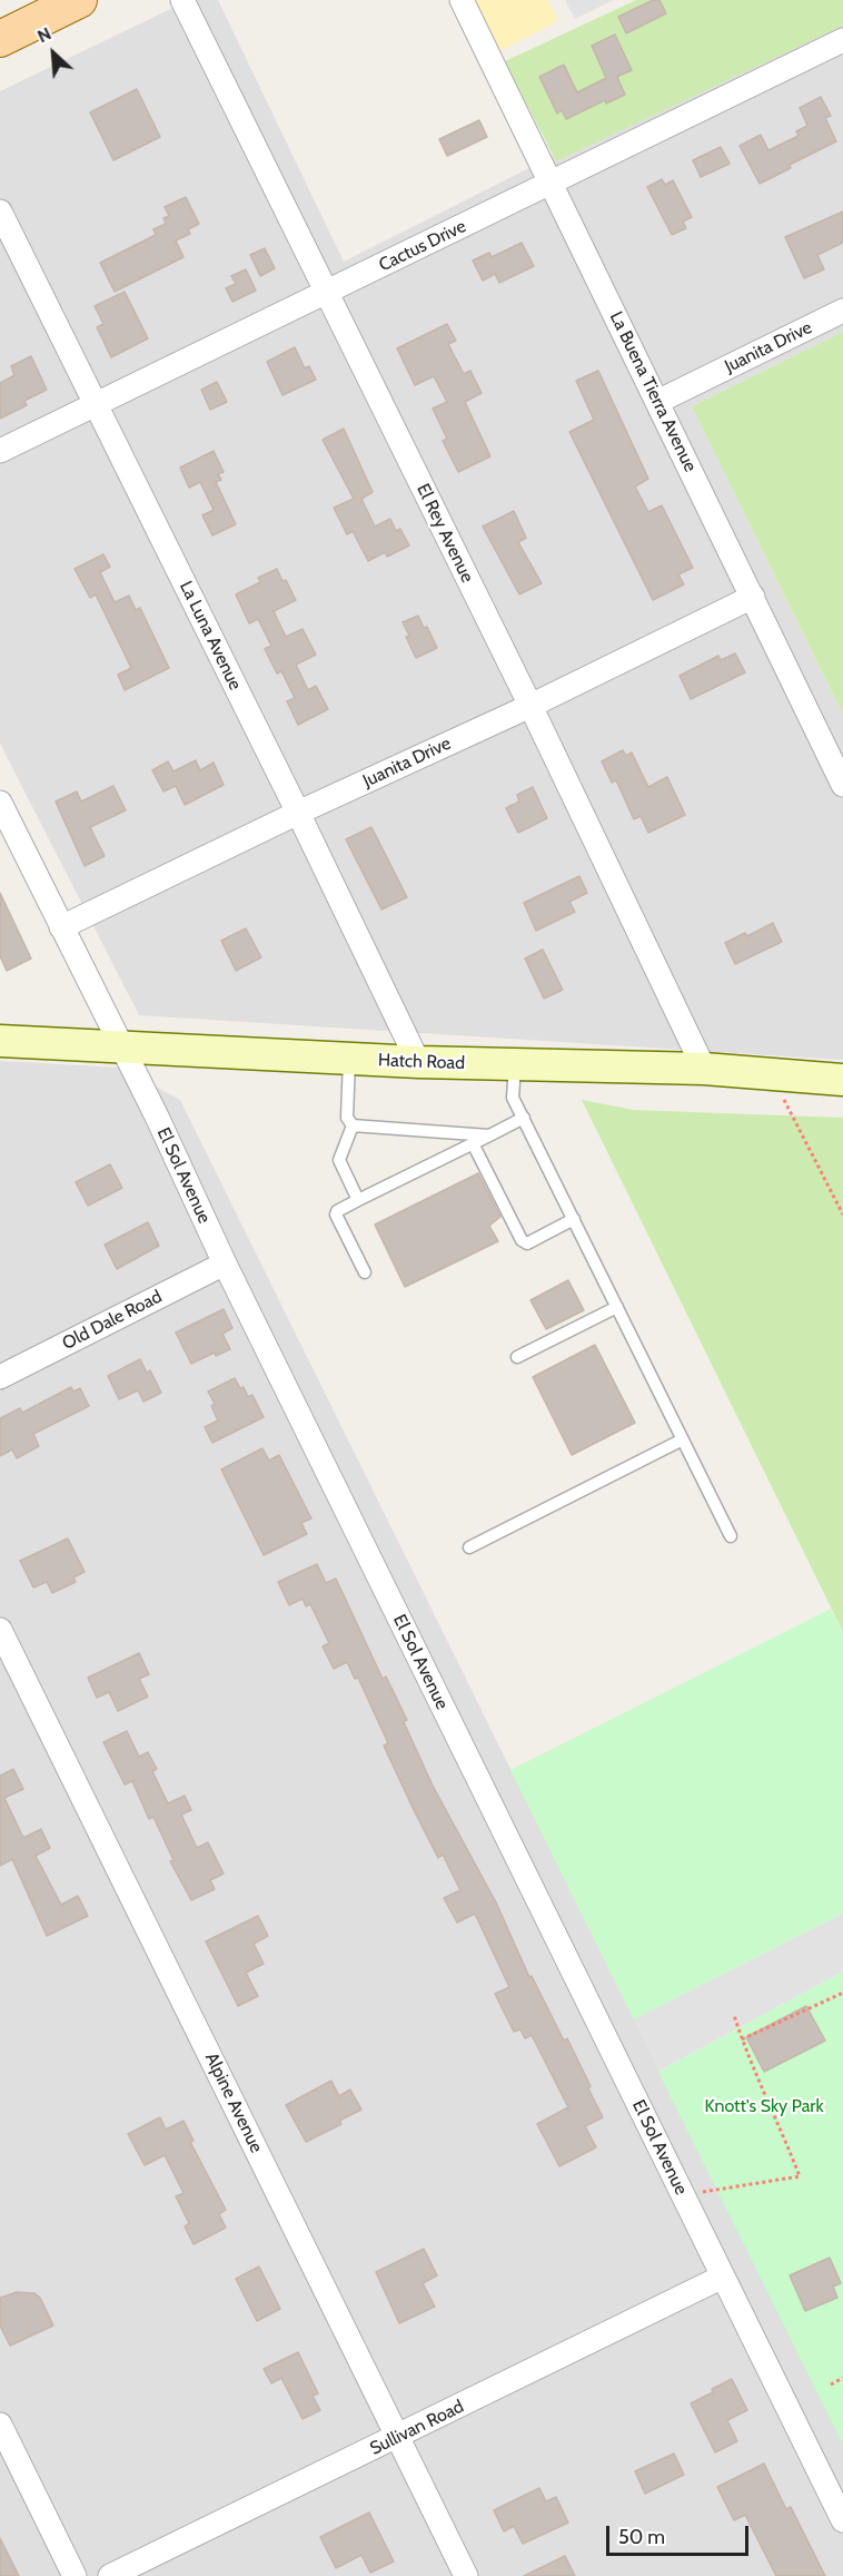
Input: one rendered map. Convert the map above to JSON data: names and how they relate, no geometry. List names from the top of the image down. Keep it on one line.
{"streets":{"street":["Cactus Drive","Juanita Drive","La Buena Tierra Avenue","El Rey Avenue","La Luna Avenue","Hatch Road","El Sol Avenue","Old Dale Road","Alpine Avenue","Sullivan Road"]},"crossings":[["Cactus Drive","La Buena Tierra Avenue"],["Cactus Drive","El Rey Avenue"],["Cactus Drive","La Luna Avenue"],["Juanita Drive","La Buena Tierra Avenue"],["Juanita Drive","El Rey Avenue"],["Juanita Drive","La Luna Avenue"],["Juanita Drive","El Sol Avenue"],["El Rey Avenue","Hatch Road"],["La Luna Avenue","Hatch Road"],["Hatch Road","El Sol Avenue"],["El Sol Avenue","Old Dale Road"],["El Sol Avenue","Sullivan Road"],["Alpine Avenue","Sullivan Road"]],"parks":["Knott's Sky Park"],"scale_bar":"50 m","north":"top left"}
